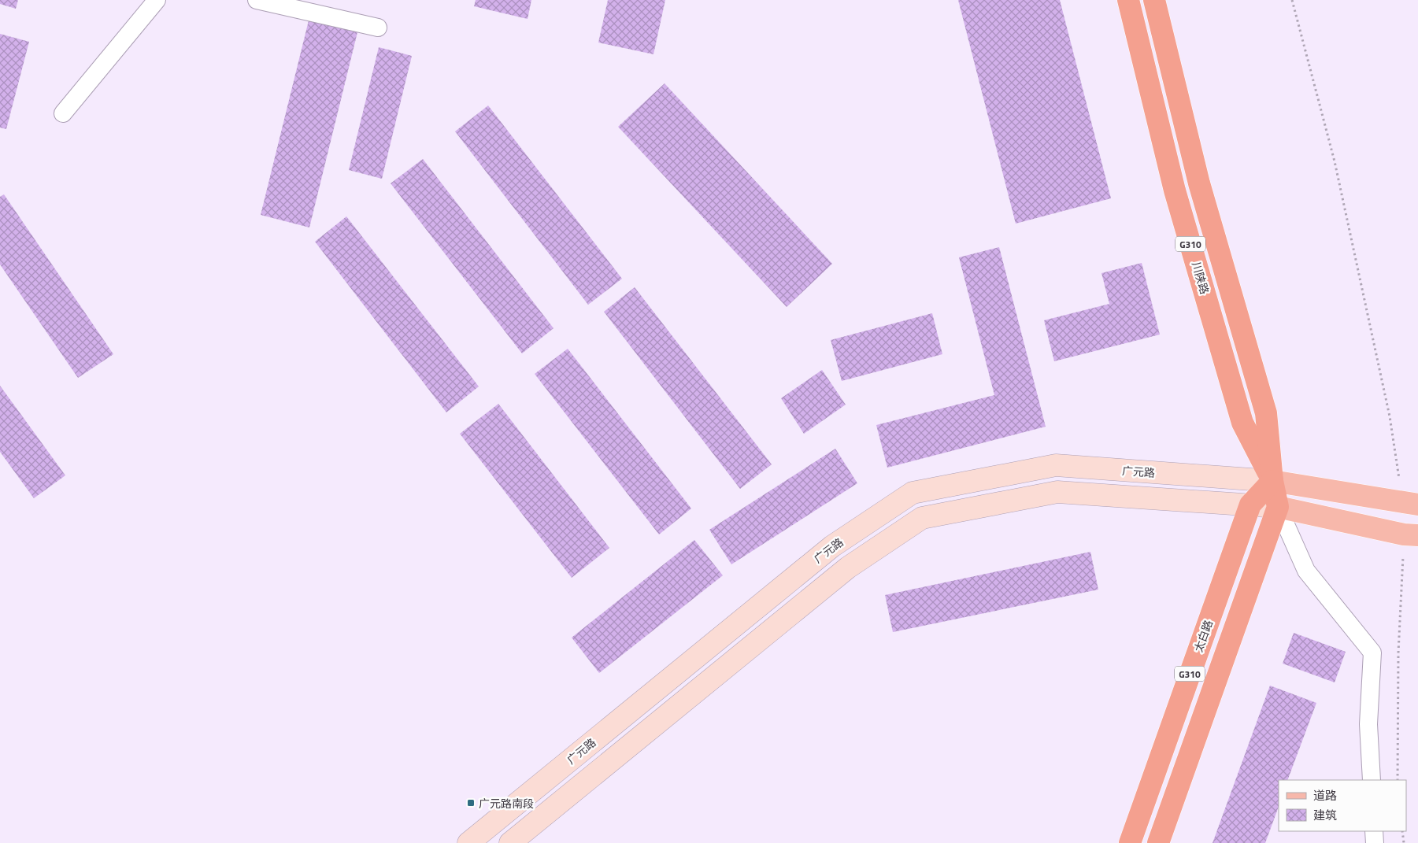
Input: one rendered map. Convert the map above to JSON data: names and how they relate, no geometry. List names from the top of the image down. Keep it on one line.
{"streets":{"highway":["G310","川陕路","太白路"],"main road":["广元路"]},"crossings":[["G310","川陕路"],["川陕路","广元路"],["川陕路","太白路"],["广元路","太白路"]],"places":{"transit":["广元路南段"]},"legend":["道路","建筑"]}
